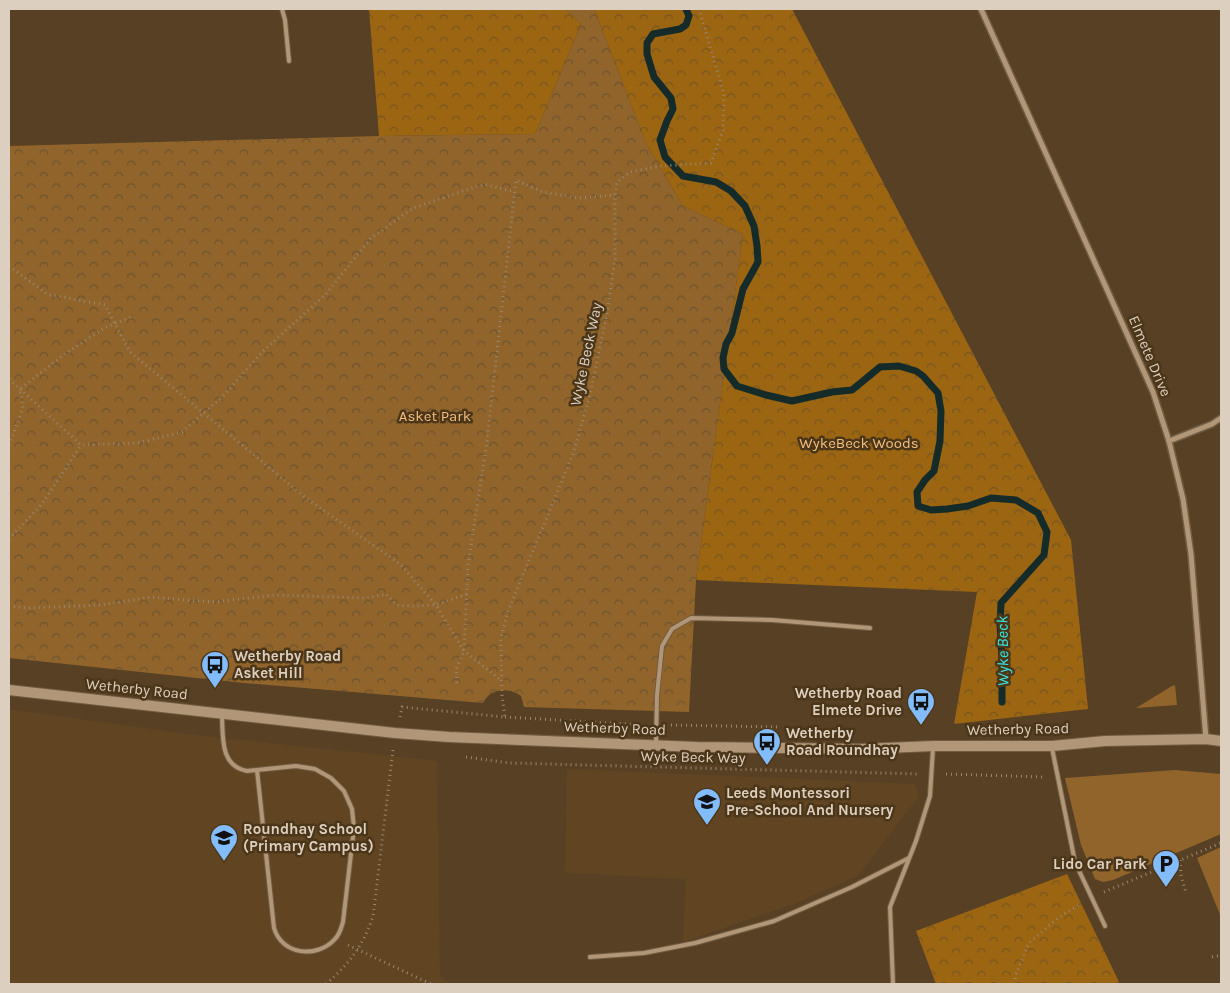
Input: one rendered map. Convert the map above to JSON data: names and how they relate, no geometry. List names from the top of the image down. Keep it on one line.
{"streets":{"street":["Elmete Drive","Wetherby Road"],"path":["Wyke Beck Way"]},"crossings":[["Wyke Beck Way","Wetherby Road"],["Elmete Drive","Wetherby Road"]],"water":["Wyke Beck"],"parks":["Asket Park","WykeBeck Woods"],"places":{"bus stop":["Wetherby Road Asket Hill","Wetherby Road Elmete Drive","Wetherby Road Roundhay"],"school or university":["Leeds Montessori Pre-School And Nursery","Roundhay School (Primary Campus)"],"parking":["Lido Car Park"]}}
